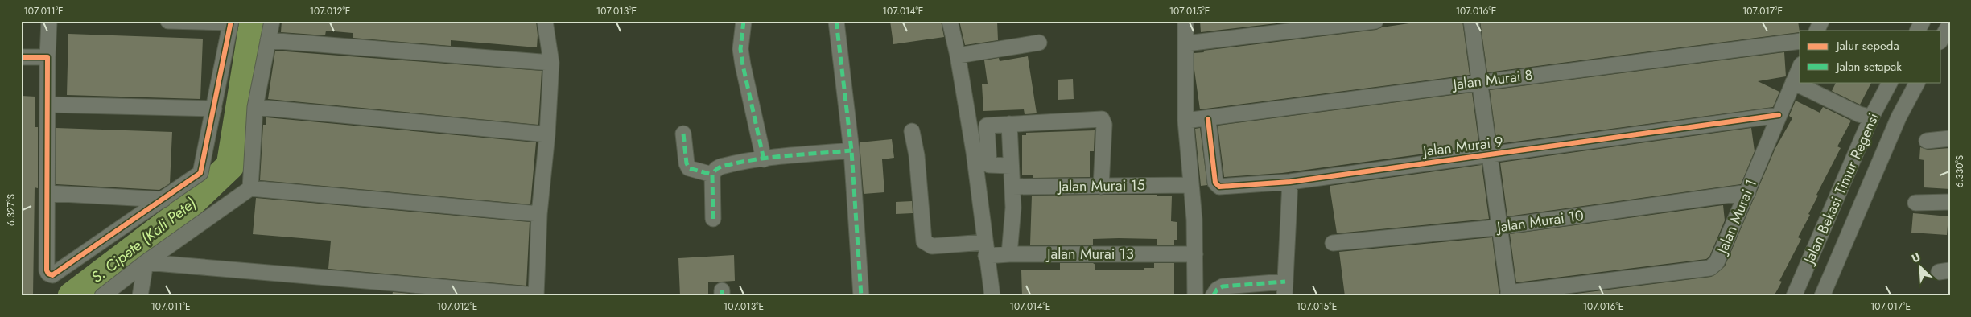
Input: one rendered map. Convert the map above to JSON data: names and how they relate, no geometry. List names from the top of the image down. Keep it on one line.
{"streets":{"street":["Jalan Murai 8","Jalan Murai 9","Jalan Murai 15","Jalan Bekasi Timur Regensi","Jalan Murai 1","Jalan Murai 10","Jalan Murai 13"]},"crossings":[["Jalan Murai 8","Jalan Murai 9"],["Jalan Murai 9","Jalan Murai 1"],["Jalan Murai 1","Jalan Murai 10"]],"water":["S. Cipete (Kali Pete)"],"legend":["Jalur sepeda","Jalan setapak"],"north":"top left","coordinates":["107.011°E","107.012°E","107.013°E","107.014°E","107.015°E","107.016°E","107.017°E","6.330°S","6.327°S"]}
